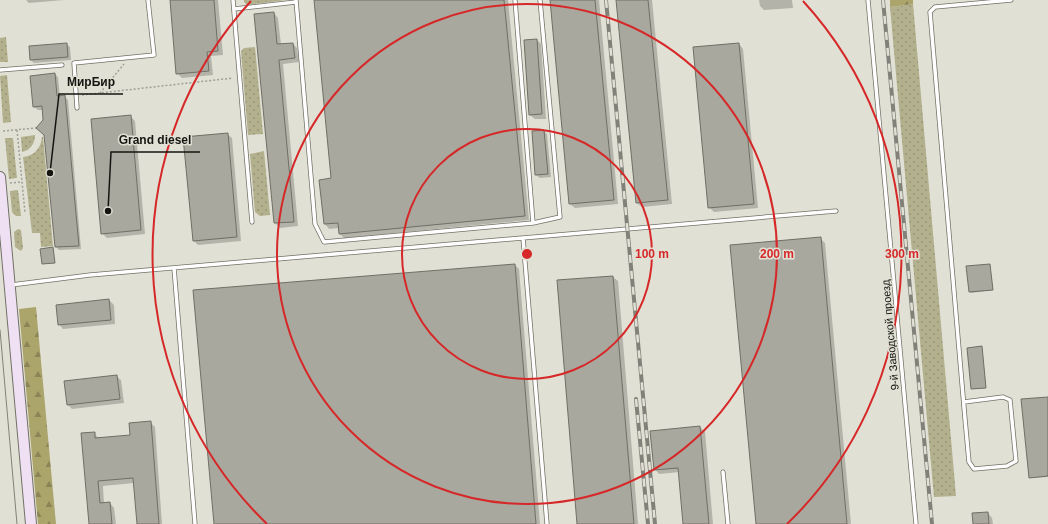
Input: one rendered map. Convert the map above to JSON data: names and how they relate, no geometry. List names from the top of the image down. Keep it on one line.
{"streets":{"lane":["9-й Заводской проезд"]},"places":["МирБир","Grand diesel"],"rings":["100 m","200 m","300 m"]}
